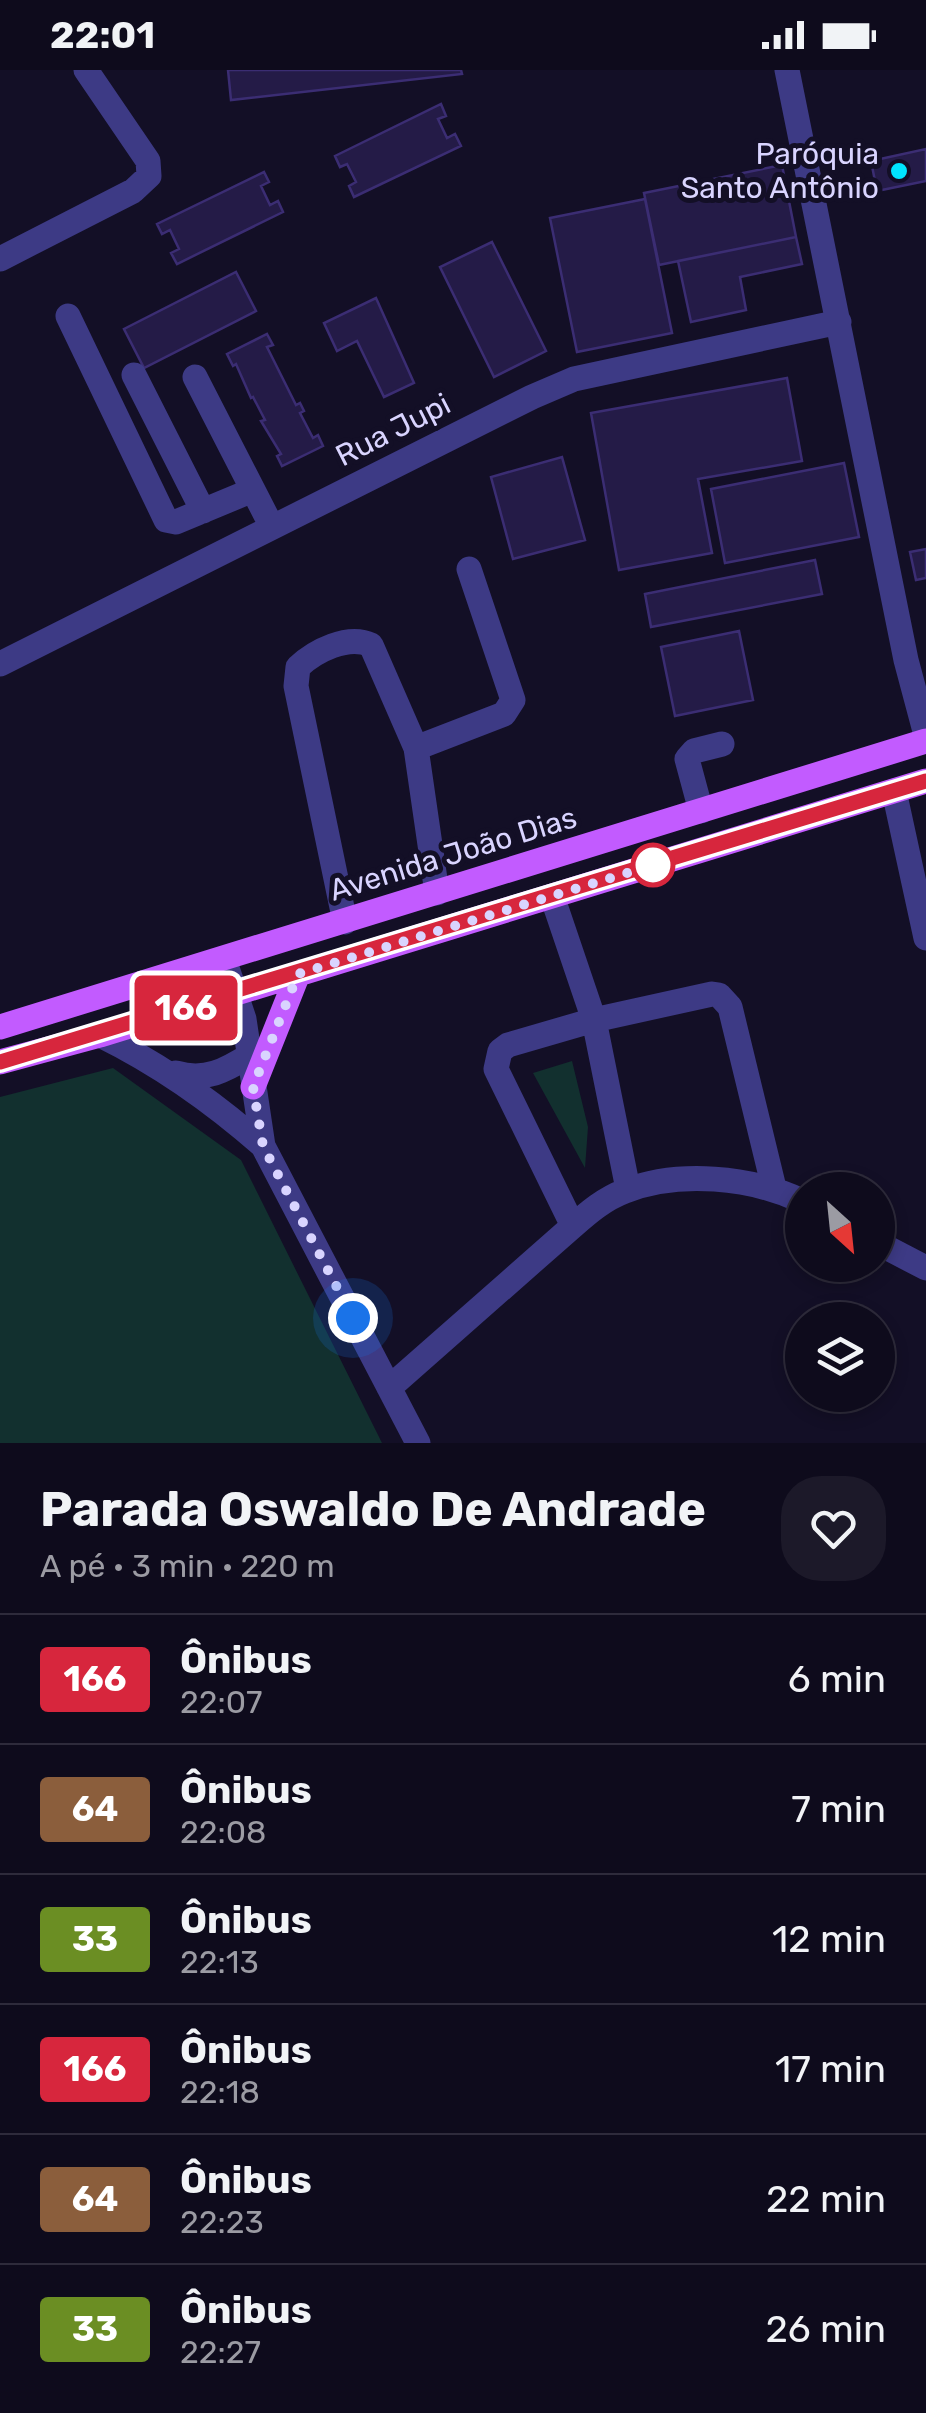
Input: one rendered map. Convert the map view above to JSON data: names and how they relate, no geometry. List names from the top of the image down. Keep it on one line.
{"streets":{"main road":["Avenida João Dias"],"street":["Rua Jupi"]},"places":["Paróquia Santo Antônio"],"lines":["bus line 166"],"north":"bottom right","page":{"status":"22:01","on_map":"166","heading":["Parada Oswaldo De Andrade","A pé · 3 min · 220 m"],"list":[{"mark":"166","name":"Ônibus","note":"22:07","value":"6 min"},{"mark":"64","name":"Ônibus","note":"22:08","value":"7 min"},{"mark":"33","name":"Ônibus","note":"22:13","value":"12 min"},{"mark":"166","name":"Ônibus","note":"22:18","value":"17 min"},{"mark":"64","name":"Ônibus","note":"22:23","value":"22 min"},{"mark":"33","name":"Ônibus","note":"22:27","value":"26 min"}]}}
